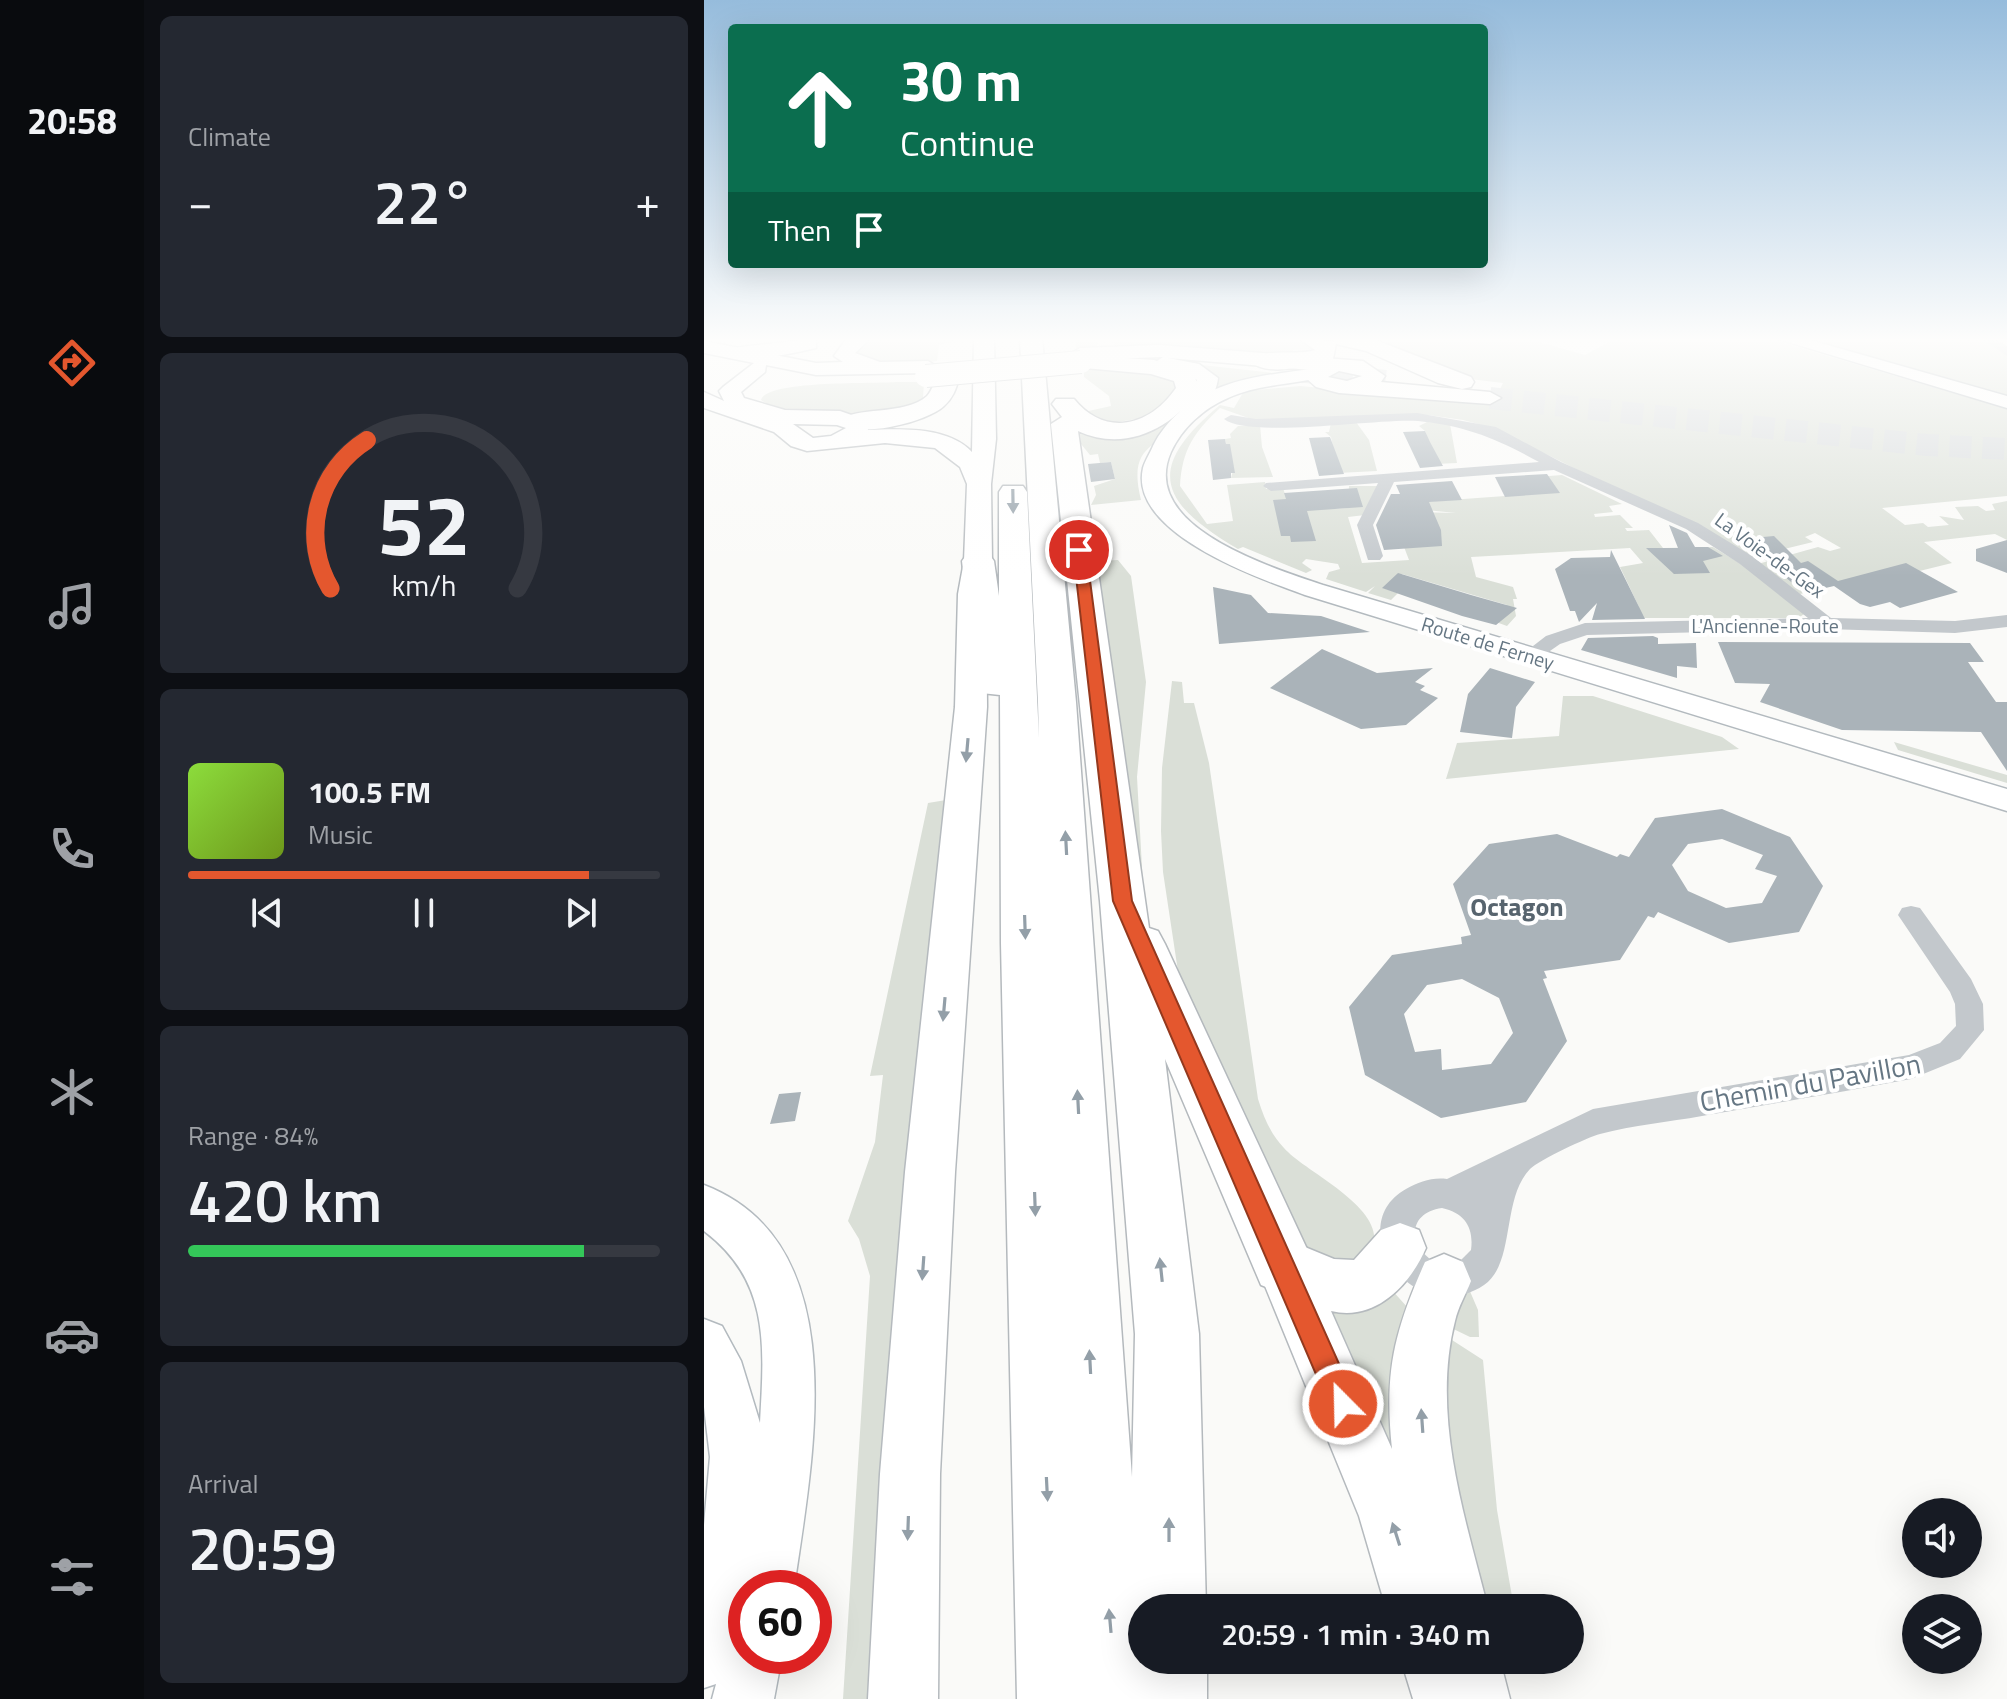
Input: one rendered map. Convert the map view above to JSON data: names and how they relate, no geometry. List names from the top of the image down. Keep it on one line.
{"streets":{"street":["La Voie-de-Gex","L'Ancienne-Route","Route de Ferney","Chemin du Pavillon"]},"crossings":[["La Voie-de-Gex","L'Ancienne-Route"],["L'Ancienne-Route","Route de Ferney"]],"districts":["Octagon"],"page":{"tabs":"20:58","tile":["Climate",["Range · 84%","420 km"],["Arrival","20:59"]],"turn":["30 m","Continue"],"heat":["−","22°","+"],"then":"Then","song":["100.5 FM","Music"],"limit":"60","trip":"20:59 · 1 min · 340 m","gauge":["52","km/h"]}}
